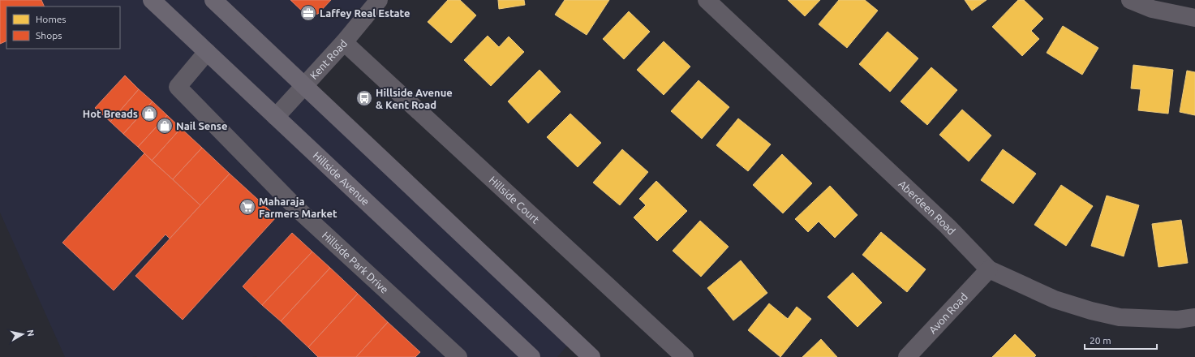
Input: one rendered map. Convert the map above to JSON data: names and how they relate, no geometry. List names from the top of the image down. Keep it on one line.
{"streets":{"main road":["Hillside Avenue"],"street":["Kent Road","Hillside Court","Aberdeen Road","Hillside Park Drive","Avon Road"]},"crossings":[["Kent Road","Hillside Avenue"],["Kent Road","Hillside Court"],["Hillside Avenue","Hillside Park Drive"],["Aberdeen Road","Avon Road"]],"places":{"office":["Laffey Real Estate"],"bus stop":["Hillside Avenue & Kent Road"],"shop":["Hot Breads","Nail Sense"],"supermarket":["Maharaja Farmers Market"]},"legend":["Homes","Shops"],"scale_bar":"20 m","north":"right"}
